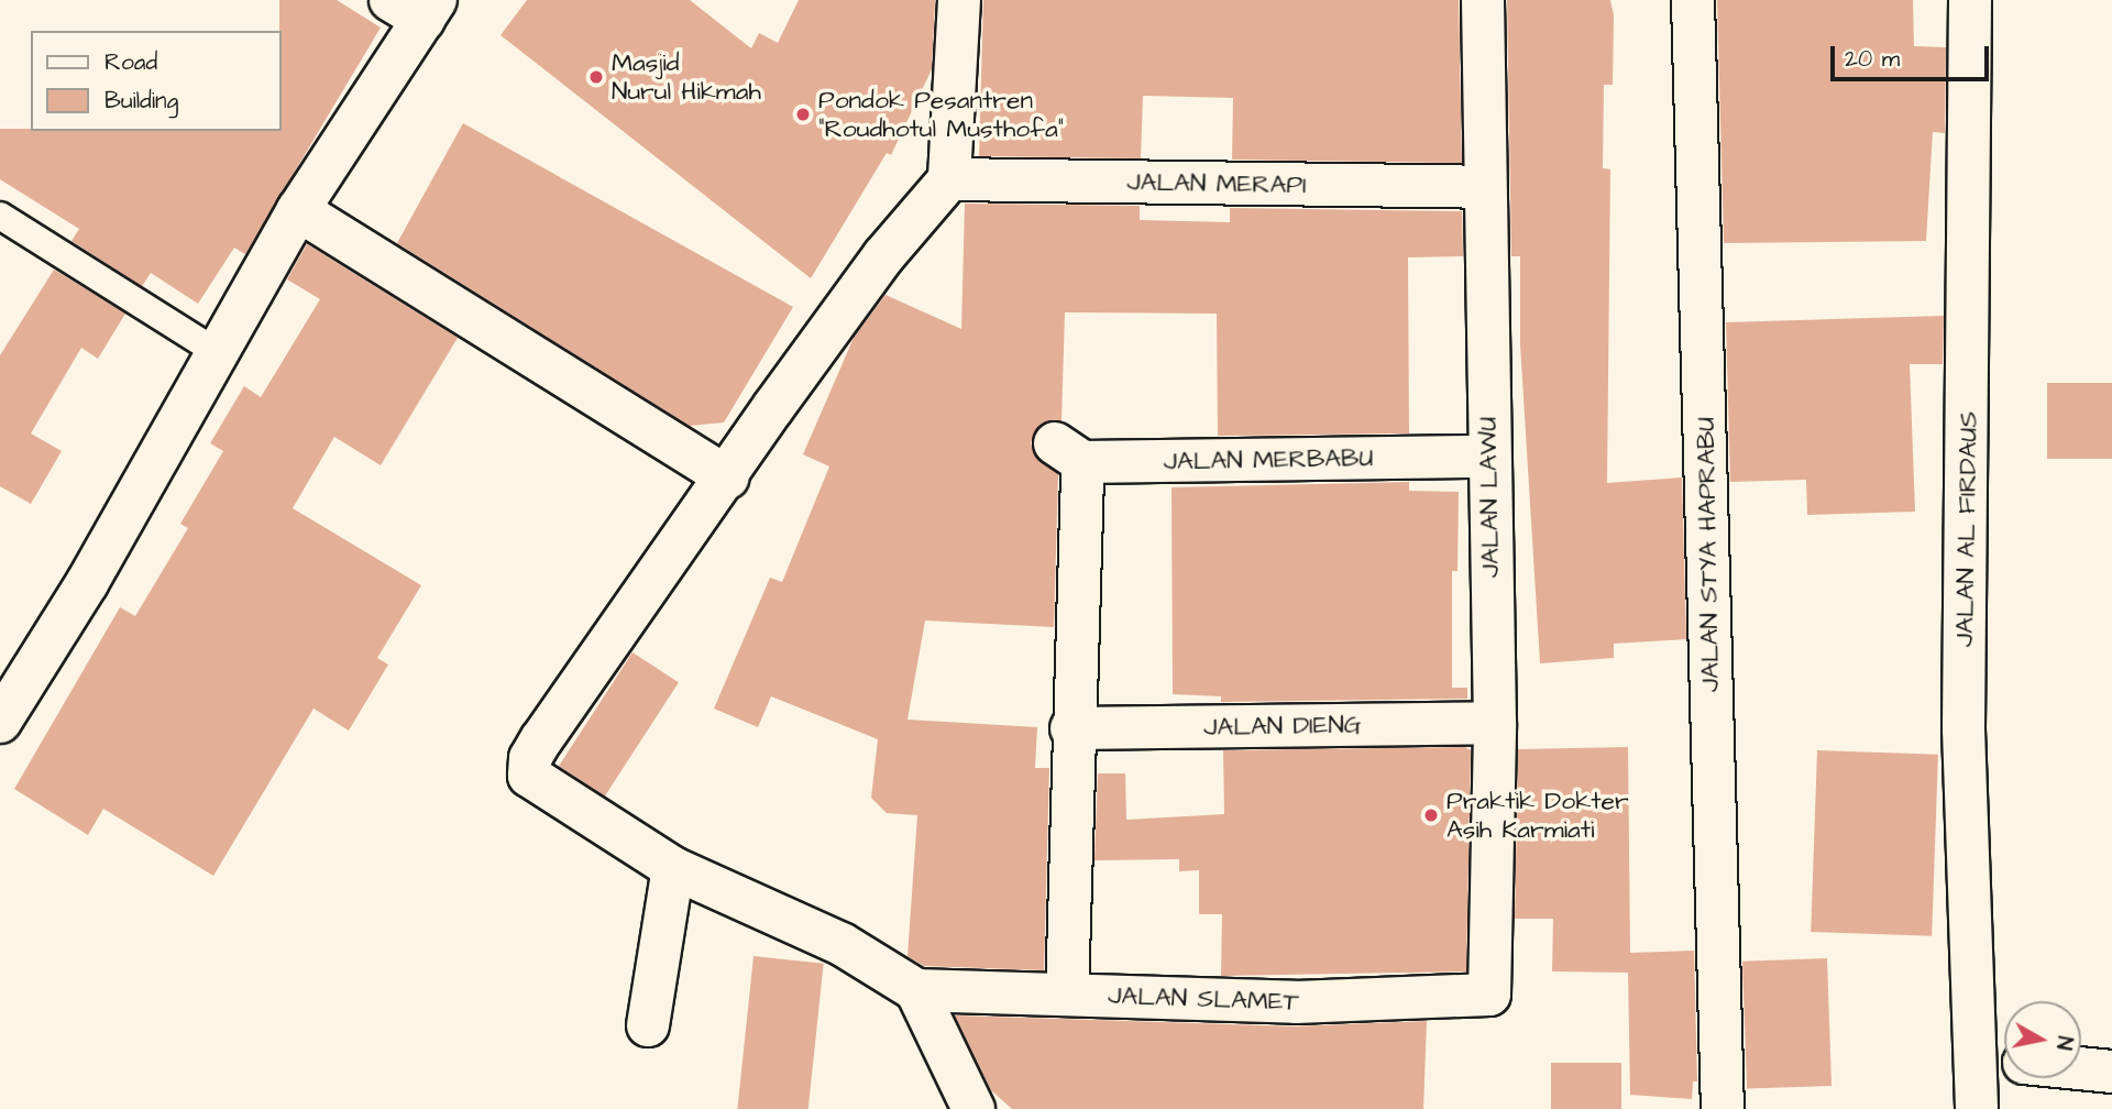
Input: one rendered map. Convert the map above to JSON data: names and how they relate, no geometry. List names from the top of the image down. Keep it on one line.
{"streets":{"street":["JALAN MERAPI","JALAN MERBABU","JALAN LAWU","JALAN AL FIRDAUS","JALAN STYA HAPRABU","JALAN DIENG","JALAN SLAMET"]},"crossings":[["JALAN MERAPI","JALAN LAWU"],["JALAN MERBABU","JALAN LAWU"],["JALAN MERBABU","JALAN DIENG"],["JALAN LAWU","JALAN DIENG"],["JALAN LAWU","JALAN SLAMET"]],"places":["Masjid Nurul Hikmah","Pondok Pesantren \"Roudhotul Musthofa\"","Praktik Dokter Asih Karmiati"],"legend":["Road","Building"],"scale_bar":"20 m","north":"right"}
